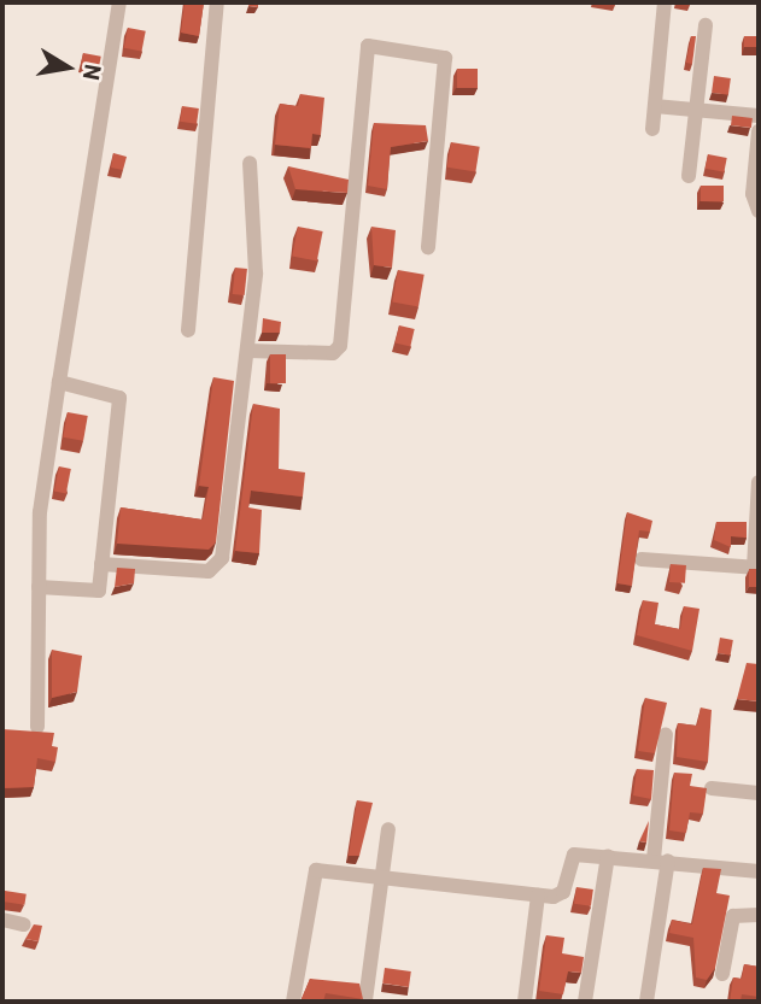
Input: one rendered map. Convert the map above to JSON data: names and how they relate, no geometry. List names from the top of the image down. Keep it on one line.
{"north":"right"}
